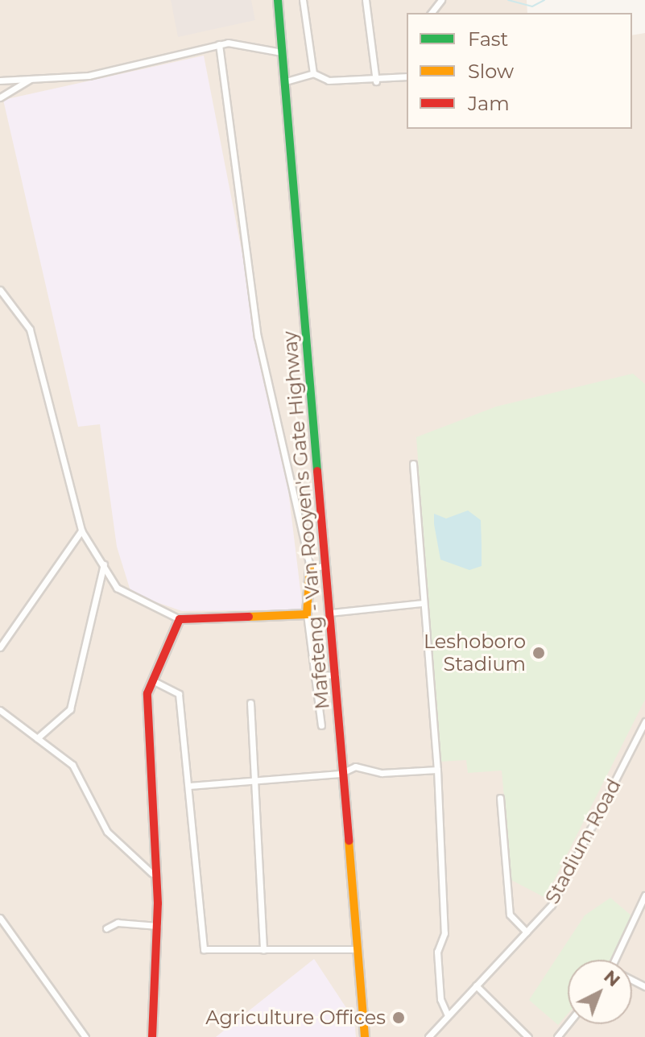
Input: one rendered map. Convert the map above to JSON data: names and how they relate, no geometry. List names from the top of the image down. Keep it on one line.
{"streets":{"main road":["Mafeteng - Van Rooyen's Gate Highway"],"street":["Stadium Road"]},"places":["Leshoboro Stadium","Agriculture Offices"],"legend":["Fast","Slow","Jam"],"north":"top right"}
